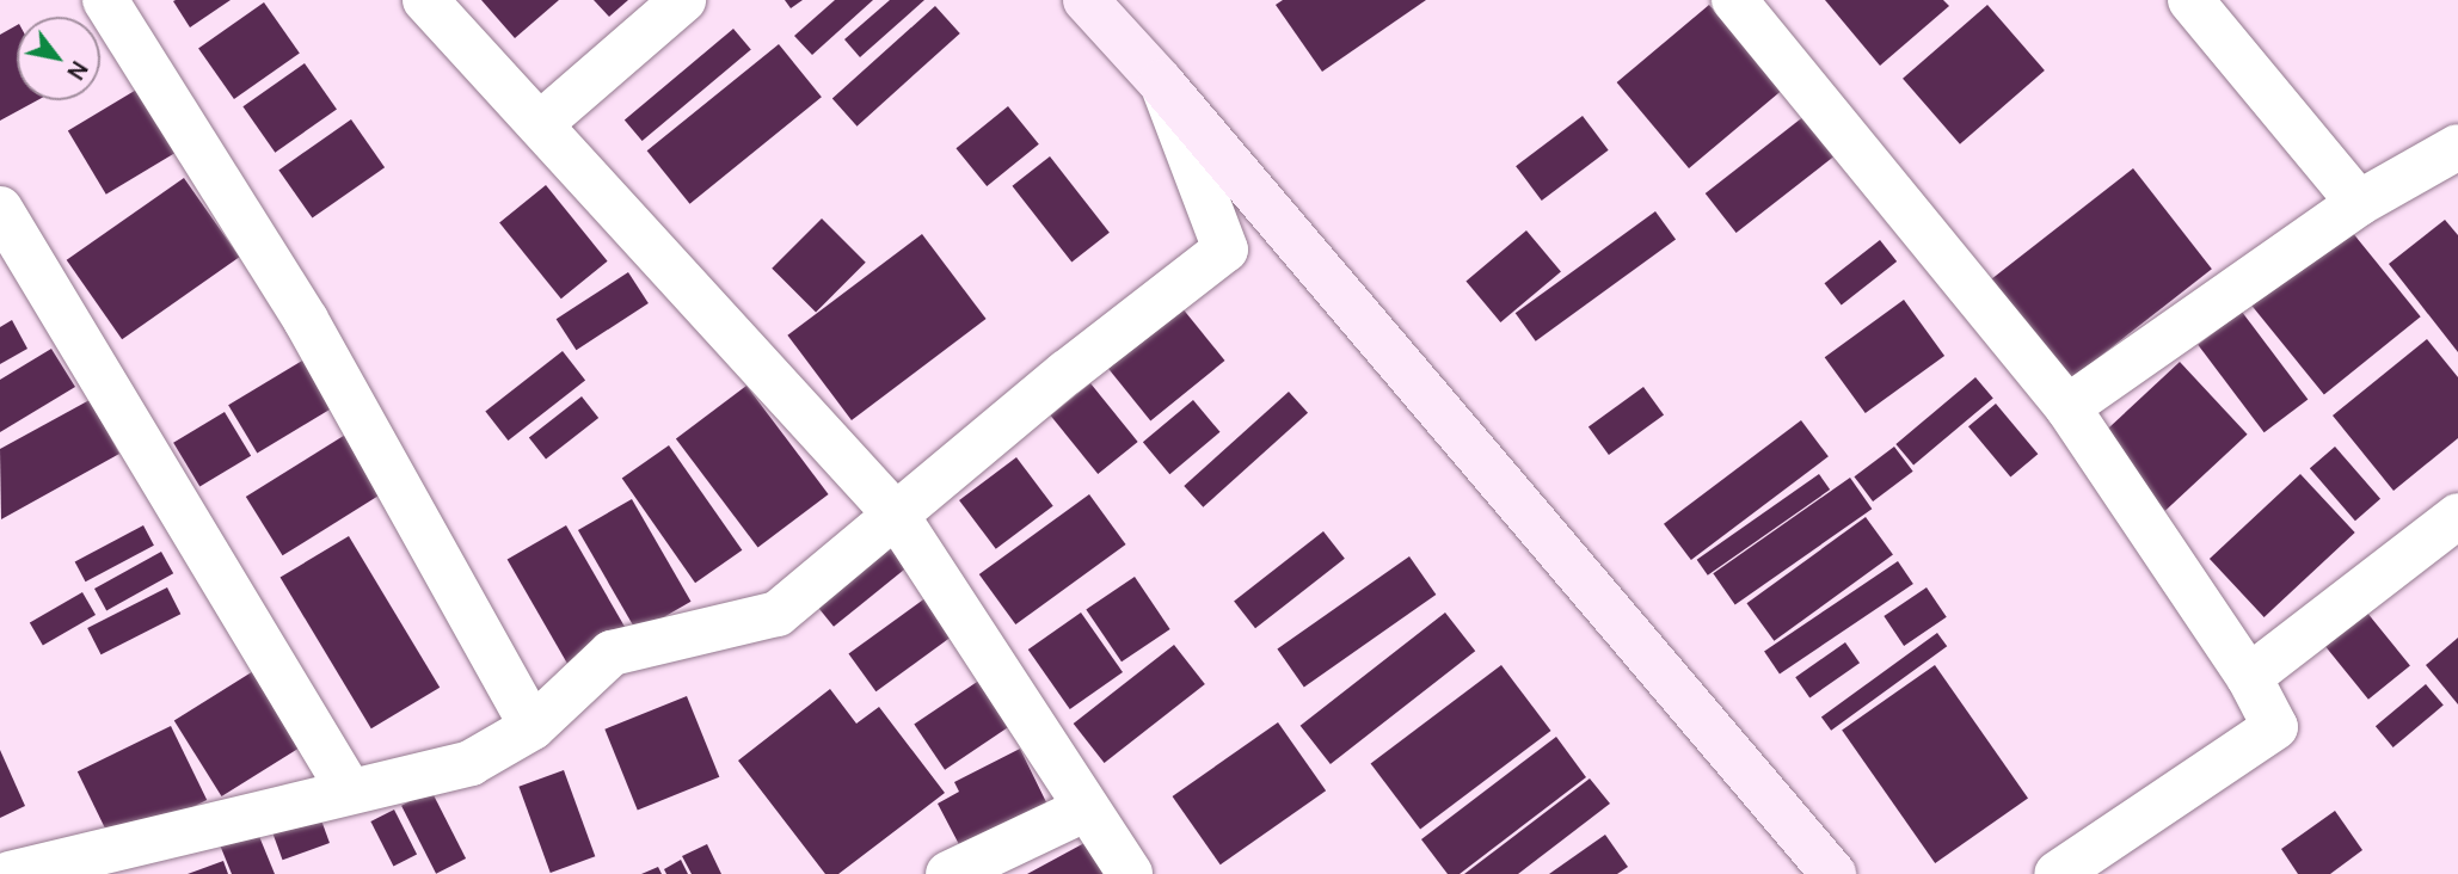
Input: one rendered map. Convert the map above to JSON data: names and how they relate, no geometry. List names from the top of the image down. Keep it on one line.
{"north":"bottom right"}
